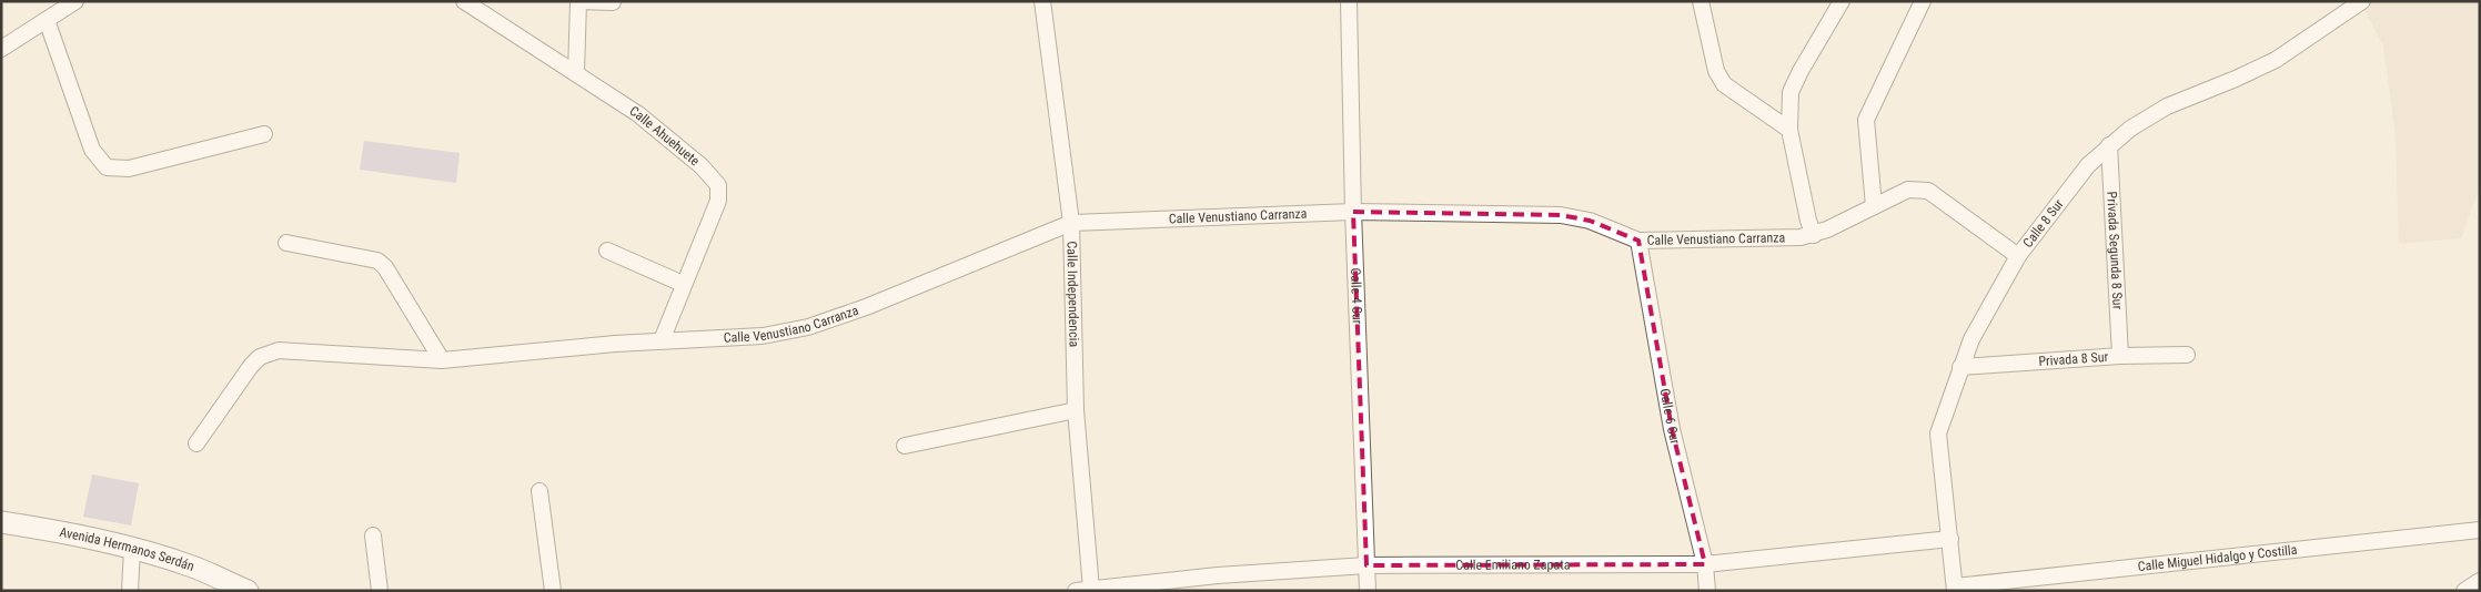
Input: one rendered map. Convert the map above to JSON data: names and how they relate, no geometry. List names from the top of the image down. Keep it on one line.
{"streets":{"street":["Calle Ahuehuete","Calle Venustiano Carranza","Calle 8 Sur","Privada Segunda 8 Sur","Calle Independencia","Calle 4 Sur","Privada 8 Sur","Calle 6 Sur","Avenida Hermanos Serdán","Calle Miguel Hidalgo y Costilla","Calle Emiliano Zapata"]},"crossings":[["Calle Ahuehuete","Calle Venustiano Carranza"],["Calle Venustiano Carranza","Calle 8 Sur"],["Calle Venustiano Carranza","Calle Independencia"],["Calle Venustiano Carranza","Calle 4 Sur"],["Calle Venustiano Carranza","Calle 6 Sur"],["Calle 8 Sur","Privada Segunda 8 Sur"],["Calle 8 Sur","Privada 8 Sur"],["Calle 8 Sur","Calle Miguel Hidalgo y Costilla"],["Calle 8 Sur","Calle Emiliano Zapata"],["Privada Segunda 8 Sur","Privada 8 Sur"],["Calle Independencia","Calle Emiliano Zapata"],["Calle 4 Sur","Calle Emiliano Zapata"],["Calle 6 Sur","Calle Emiliano Zapata"]]}
